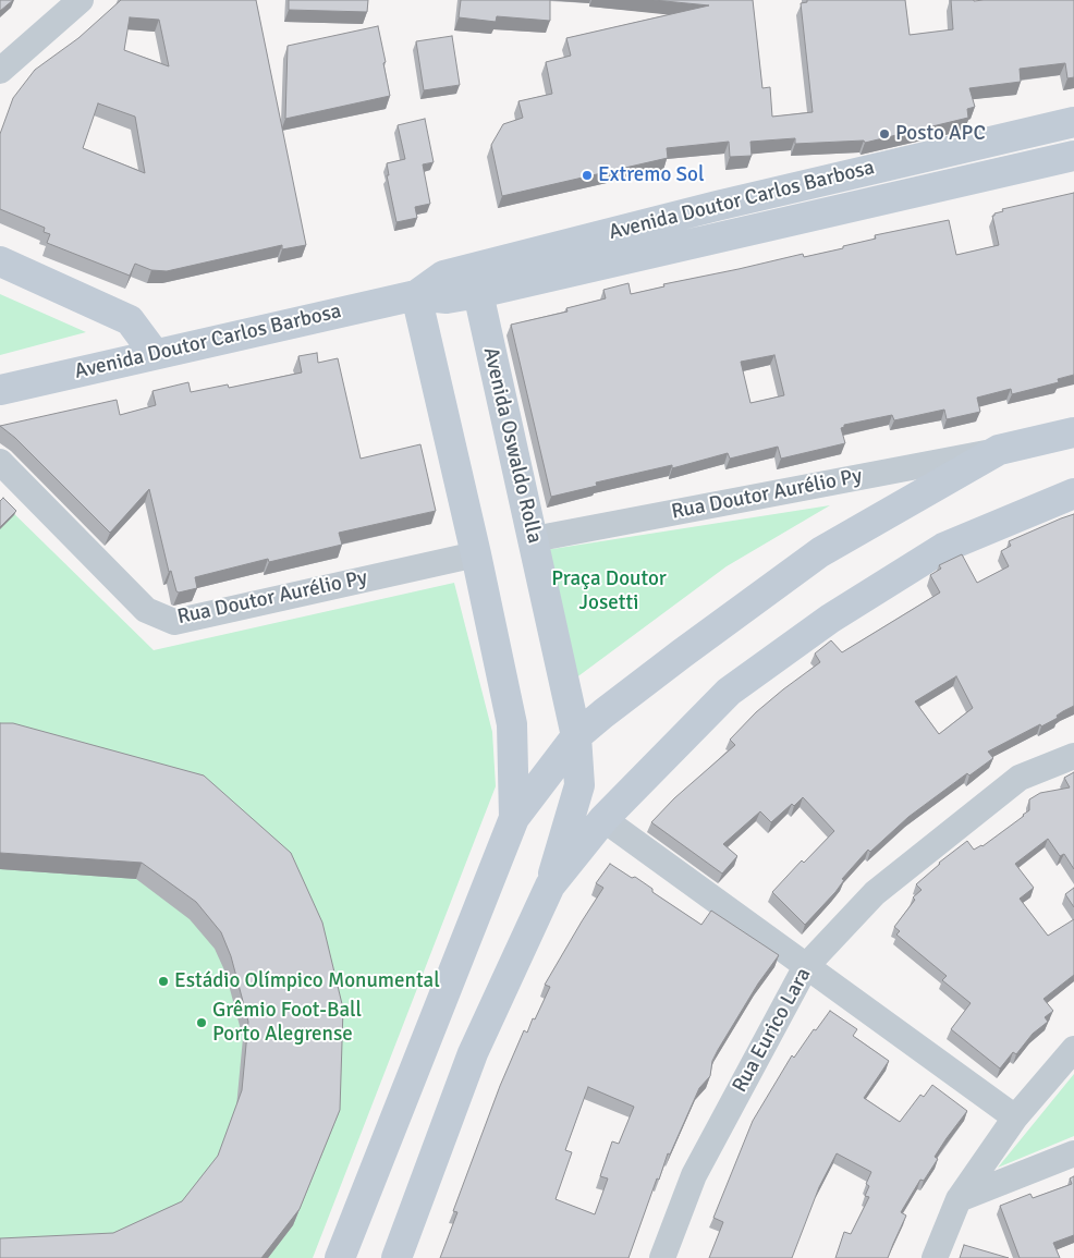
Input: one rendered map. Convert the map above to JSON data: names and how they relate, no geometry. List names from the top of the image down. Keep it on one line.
{"streets":{"street":["Avenida Doutor Carlos Barbosa","Avenida Oswaldo Rolla","Rua Doutor Aurélio Py","Rua Eurico Lara"]},"crossings":[["Avenida Doutor Carlos Barbosa","Avenida Oswaldo Rolla"],["Avenida Oswaldo Rolla","Rua Doutor Aurélio Py"]],"parks":["Praça Doutor Josetti"],"places":["Posto APC","Extremo Sol","Estádio Olímpico Monumental","Grêmio Foot-Ball Porto Alegrense"]}
